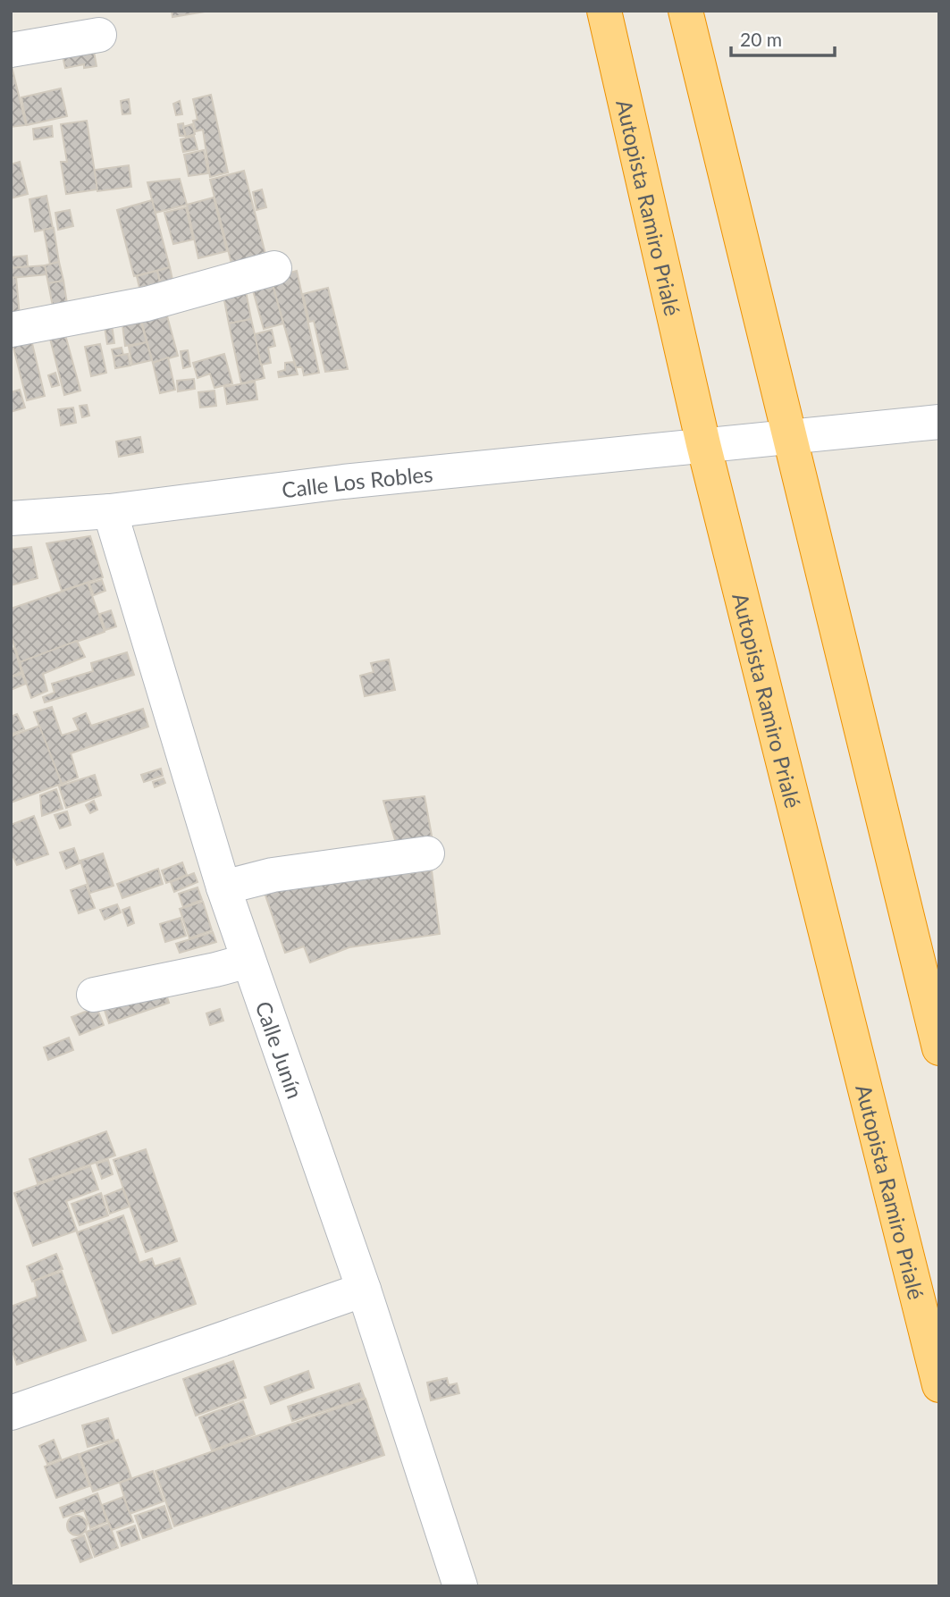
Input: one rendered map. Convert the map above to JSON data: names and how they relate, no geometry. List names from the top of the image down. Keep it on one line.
{"streets":{"highway":["Autopista Ramiro Prialé"],"street":["Calle Los Robles","Calle Junín"]},"crossings":[["Autopista Ramiro Prialé","Calle Los Robles"],["Calle Los Robles","Calle Junín"]],"scale_bar":"20 m"}
